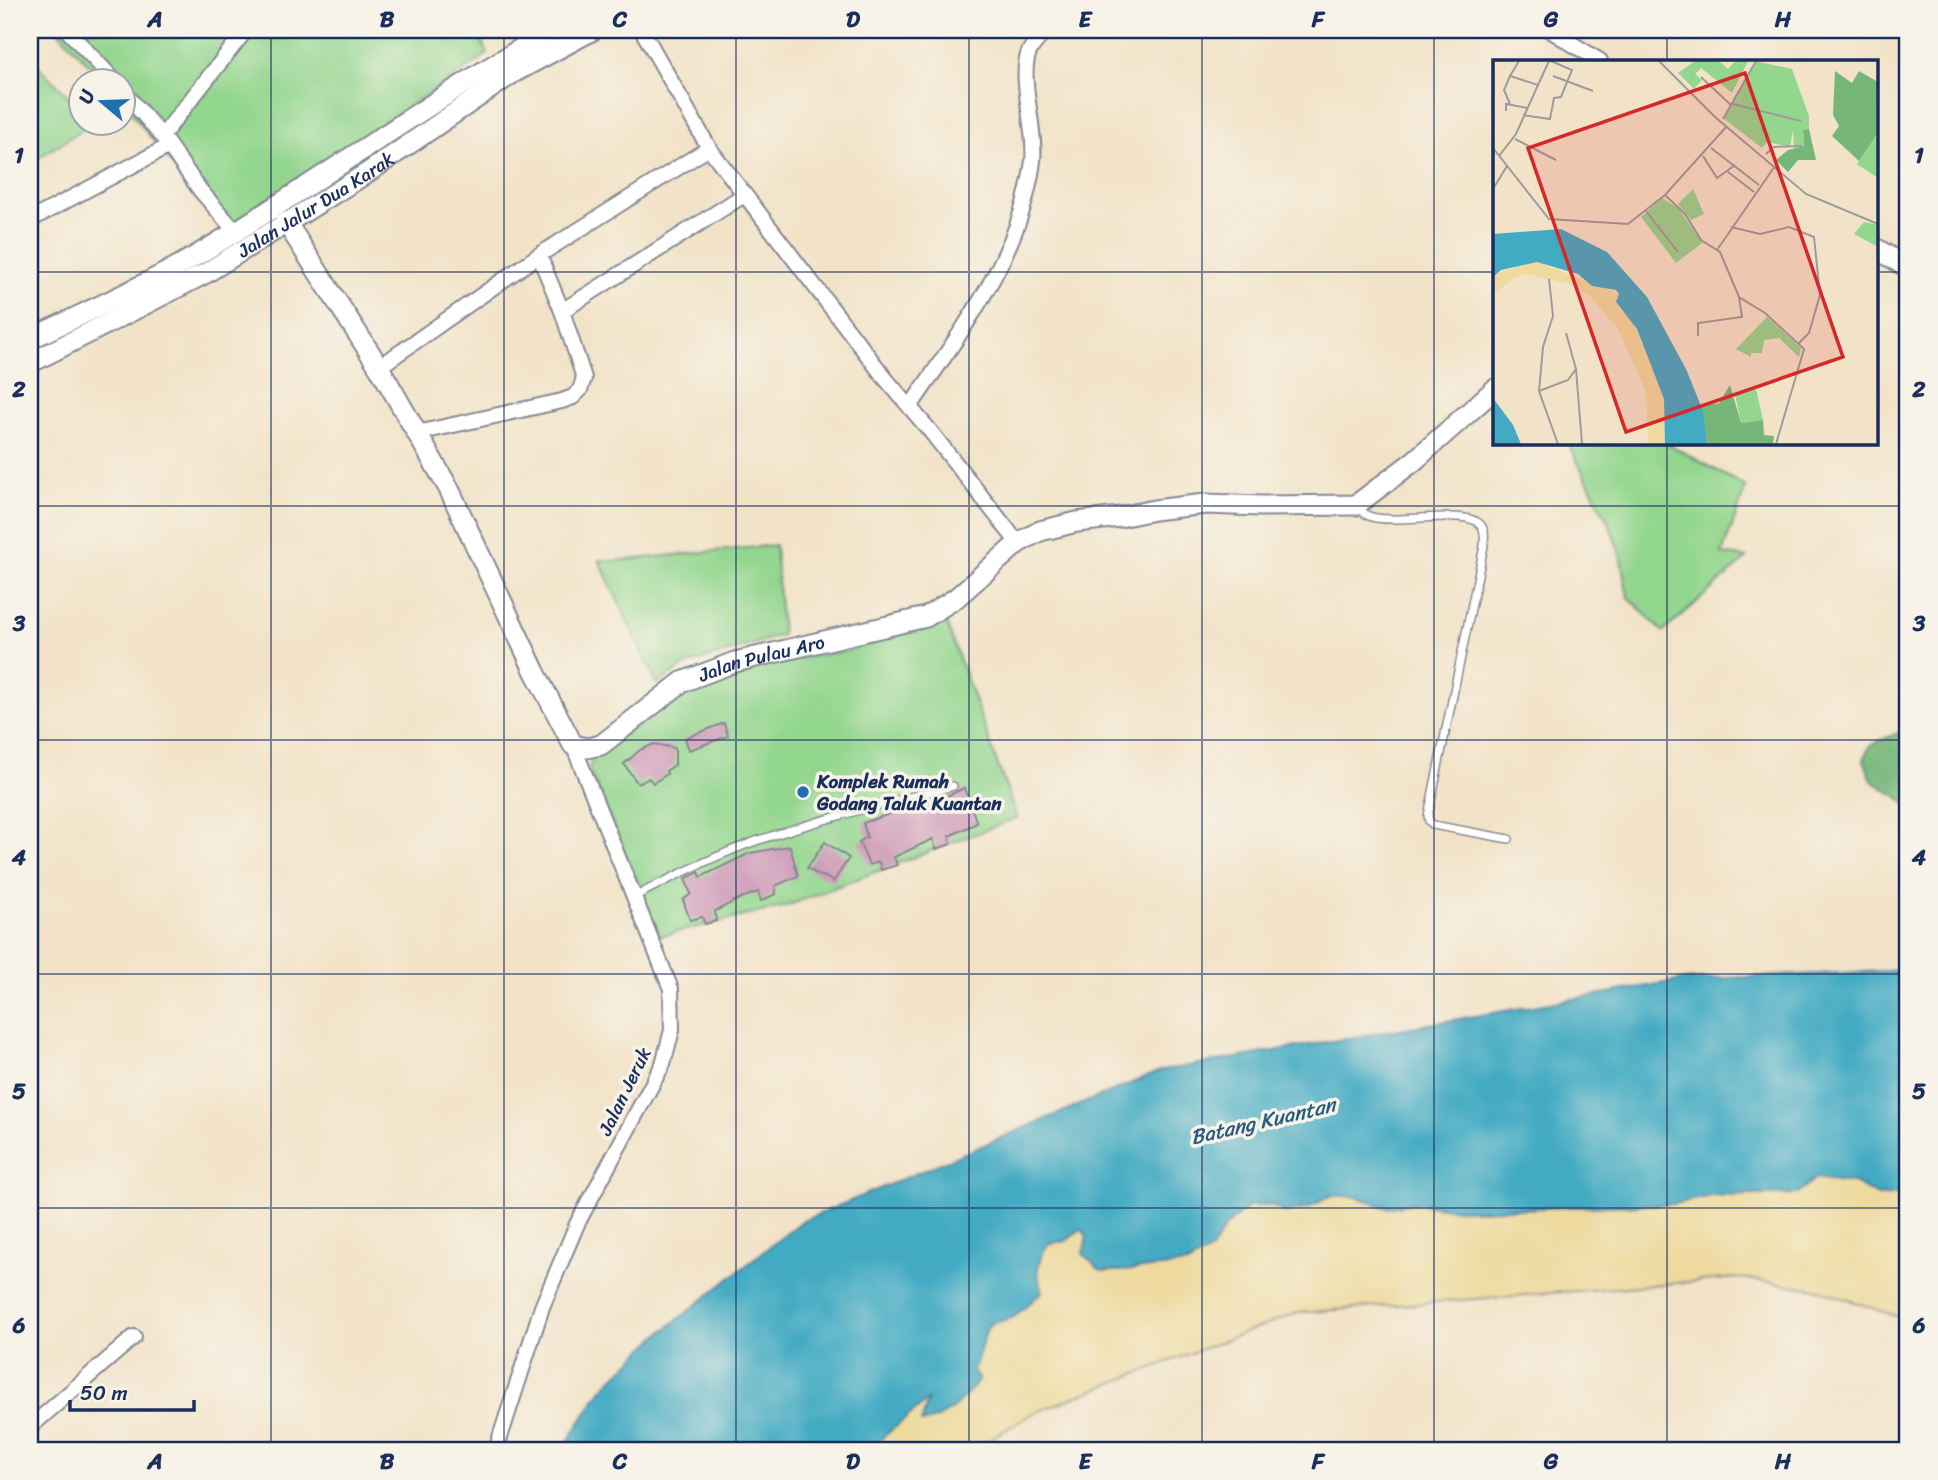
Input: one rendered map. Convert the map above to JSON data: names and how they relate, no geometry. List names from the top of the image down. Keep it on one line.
{"streets":{"street":["Jalan Jalur Dua Karak","Jalan Pulau Aro","Jalan Jeruk"]},"crossings":[["Jalan Pulau Aro","Jalan Jeruk"]],"water":["Batang Kuantan"],"places":["Komplek Rumah Godang Taluk Kuantan"],"scale_bar":"50 m","north":"left","grid":{"columns":["A","B","C","D","E","F","G","H"],"rows":["1","2","3","4","5","6"]}}
